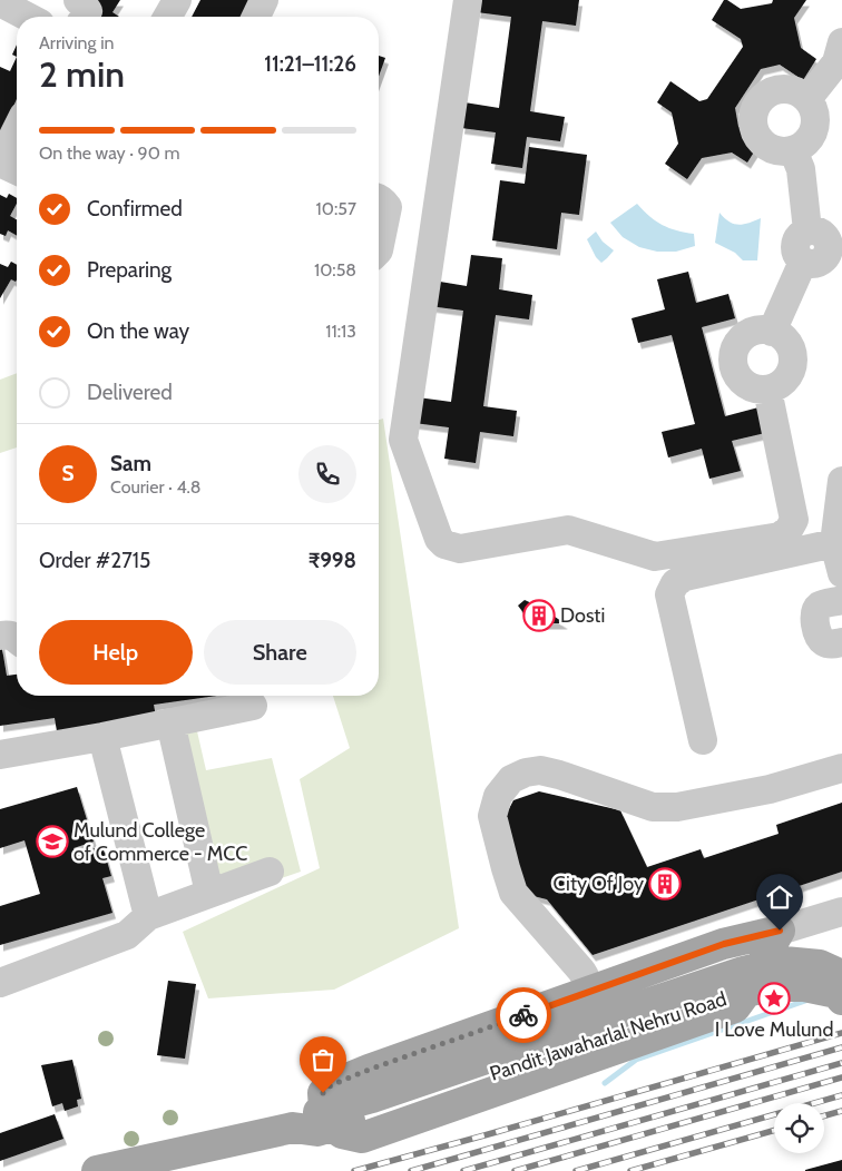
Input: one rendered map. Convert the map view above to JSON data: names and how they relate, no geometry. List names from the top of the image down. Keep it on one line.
{"streets":{"main road":["Pandit Jawaharlal Nehru Road"]},"places":{"building":["Dosti","City Of Joy"],"school or university":["Mulund College of Commerce - MCC"],"place":["I Love Mulund"]},"page":{"heading":["2 min","Arriving in","11:21–11:26"],"panel":["Sam","Courier · 4.8","Order #2715","₹998"],"bar":"On the way · 90 m","list":[["Confirmed","10:57"],["Preparing","10:58"],["On the way","11:13"],"Delivered"],"round":"S","buttons":["Help","Share"]}}
